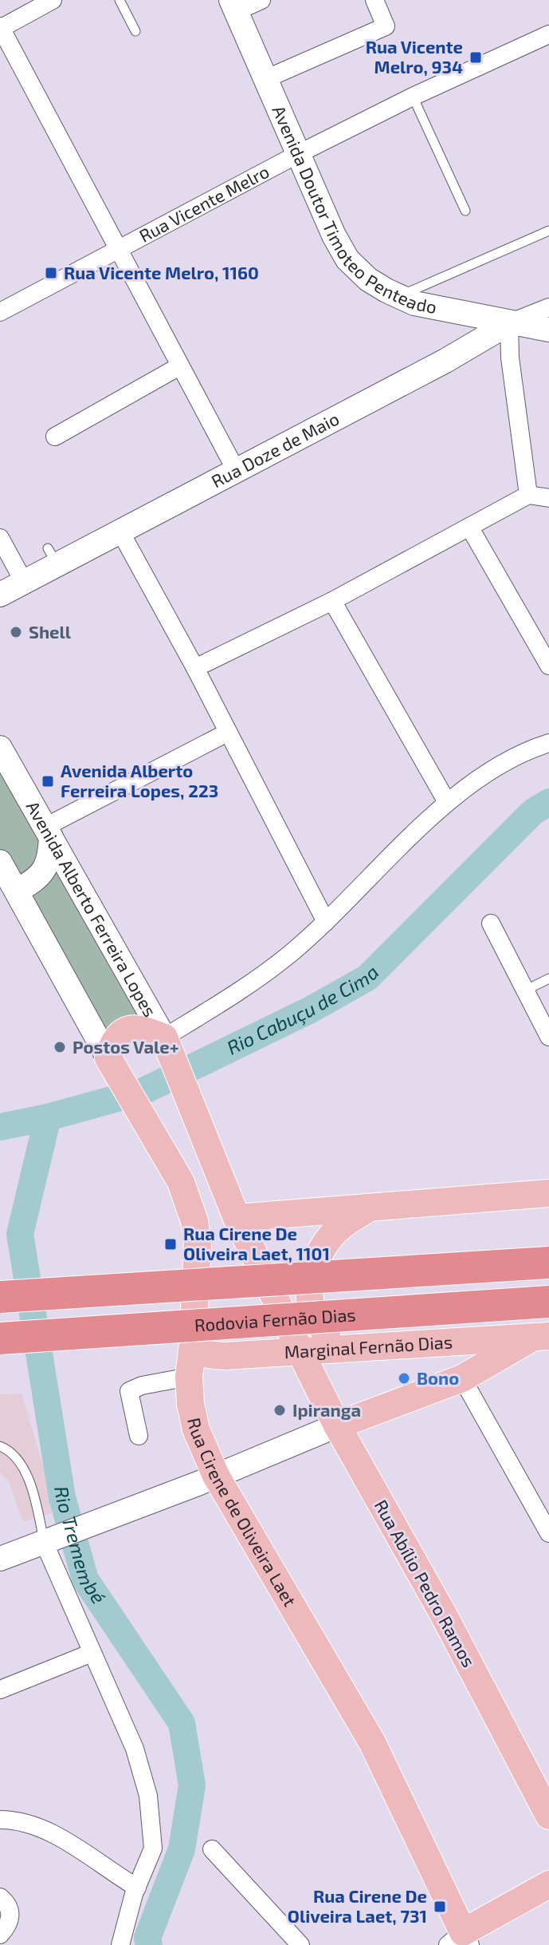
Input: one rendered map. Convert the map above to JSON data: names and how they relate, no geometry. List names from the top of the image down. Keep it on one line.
{"streets":{"highway":["Rodovia Fernão Dias"],"main road":["Avenida Doutor Timoteo Penteado","Rua Doze de Maio","Avenida Alberto Ferreira Lopes","Marginal Fernão Dias","Rua Cirene de Oliveira Laet","Rua Abílio Pedro Ramos"],"street":["Rua Vicente Melro"]},"crossings":[["Avenida Doutor Timoteo Penteado","Rua Vicente Melro"],["Avenida Doutor Timoteo Penteado","Rua Doze de Maio"],["Avenida Alberto Ferreira Lopes","Marginal Fernão Dias"],["Avenida Alberto Ferreira Lopes","Rua Abílio Pedro Ramos"],["Marginal Fernão Dias","Rua Cirene de Oliveira Laet"],["Marginal Fernão Dias","Rua Abílio Pedro Ramos"]],"water":["Rio Cabuçu de Cima","Rio Tremembé"],"places":{"transit":["Rua Vicente Melro, 934","Rua Vicente Melro, 1160","Avenida Alberto Ferreira Lopes, 223","Rua Cirene De Oliveira Laet, 1101","Rua Cirene De Oliveira Laet, 731"],"other":["Shell","Postos Vale+","Bono","Ipiranga"]}}
